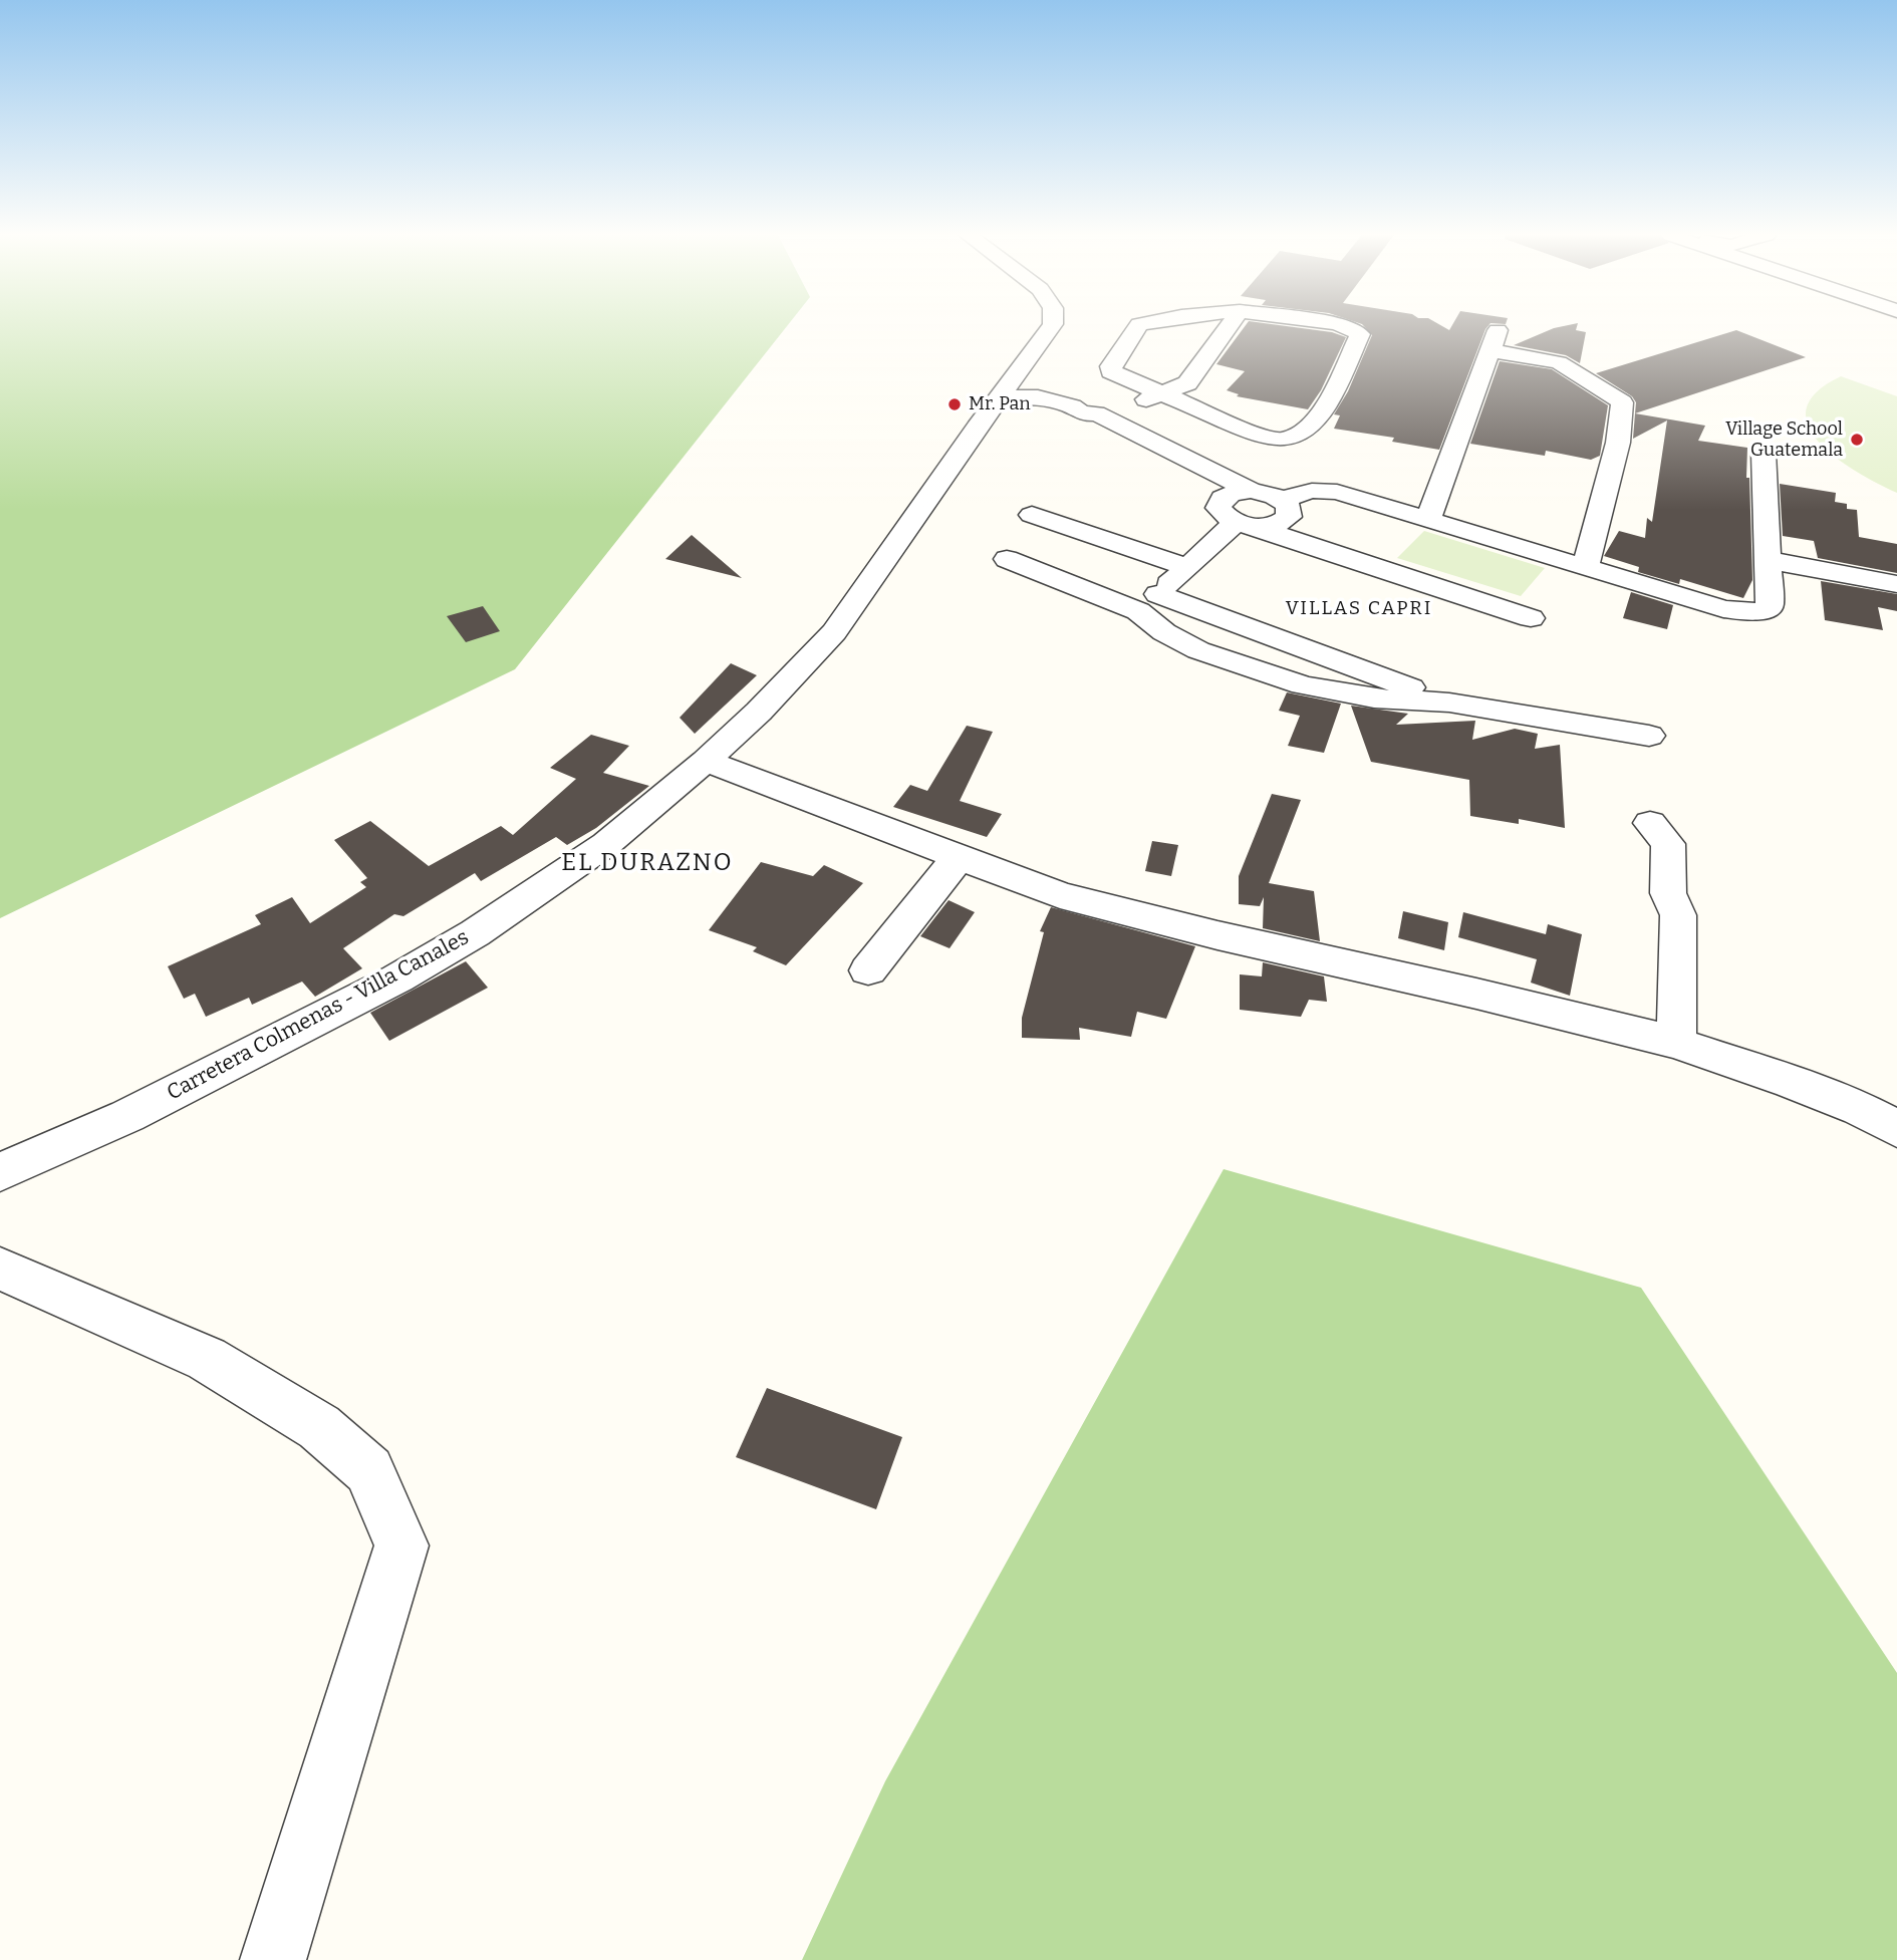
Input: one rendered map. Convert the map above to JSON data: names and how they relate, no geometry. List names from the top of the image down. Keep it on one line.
{"streets":{"street":["Carretera Colmenas - Villa Canales"]},"districts":["VILLAS CAPRI","EL DURAZNO"],"places":["Mr. Pan","Village School Guatemala"]}
